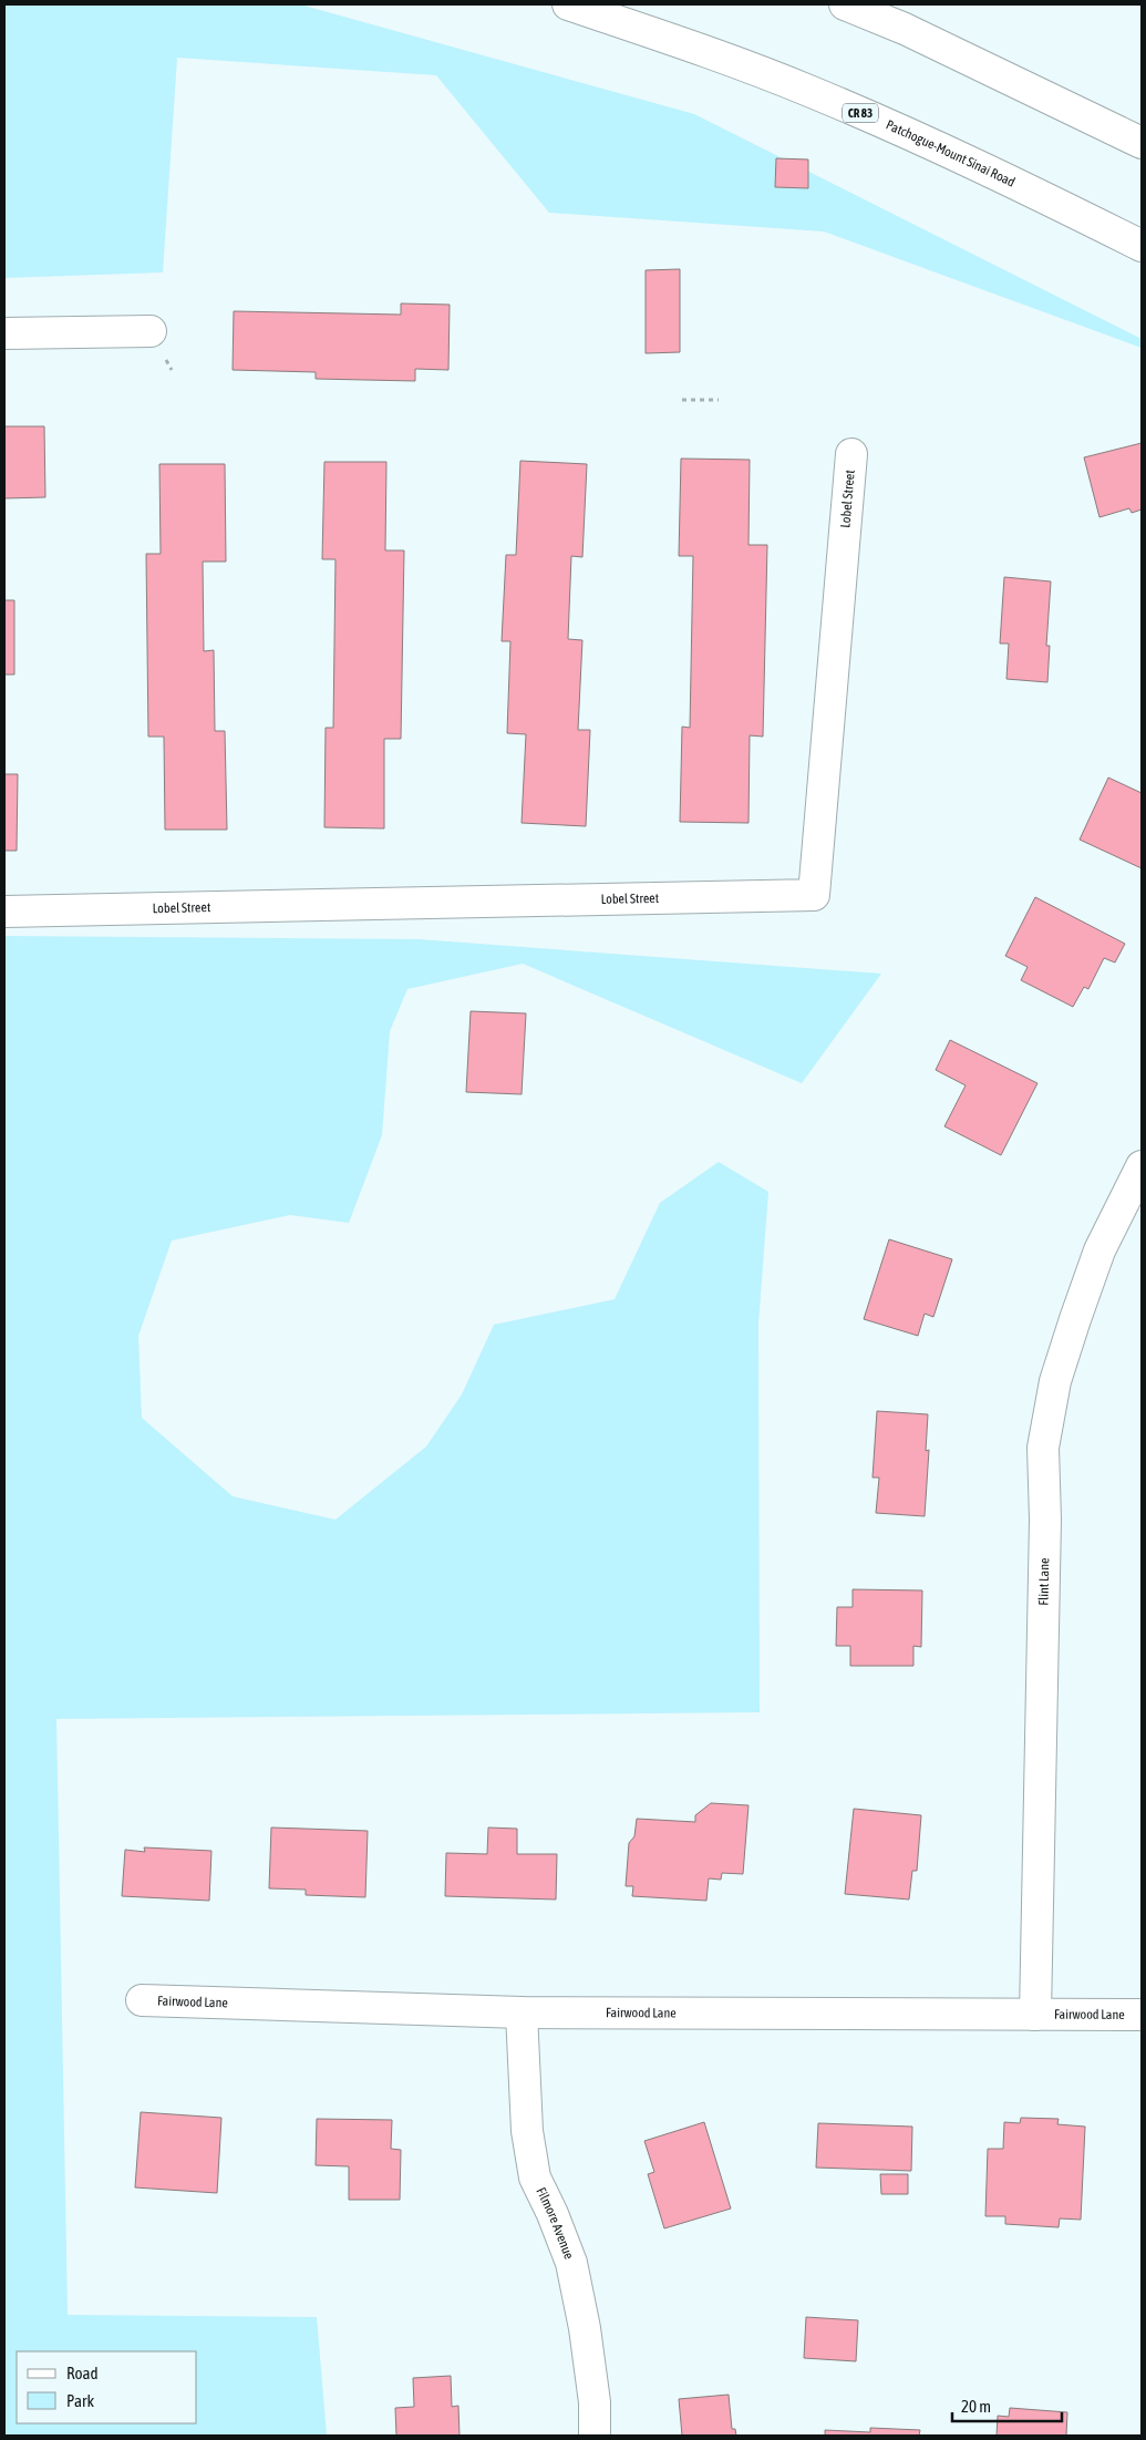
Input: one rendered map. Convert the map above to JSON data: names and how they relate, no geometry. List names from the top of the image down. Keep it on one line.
{"streets":{"main road":["CR 83","Patchogue-Mount Sinai Road","Lobel Street","Flint Lane","Fairwood Lane","Filmore Avenue"]},"crossings":[["Flint Lane","Fairwood Lane"],["Fairwood Lane","Filmore Avenue"]],"legend":["Road","Park"],"scale_bar":"20 m"}
